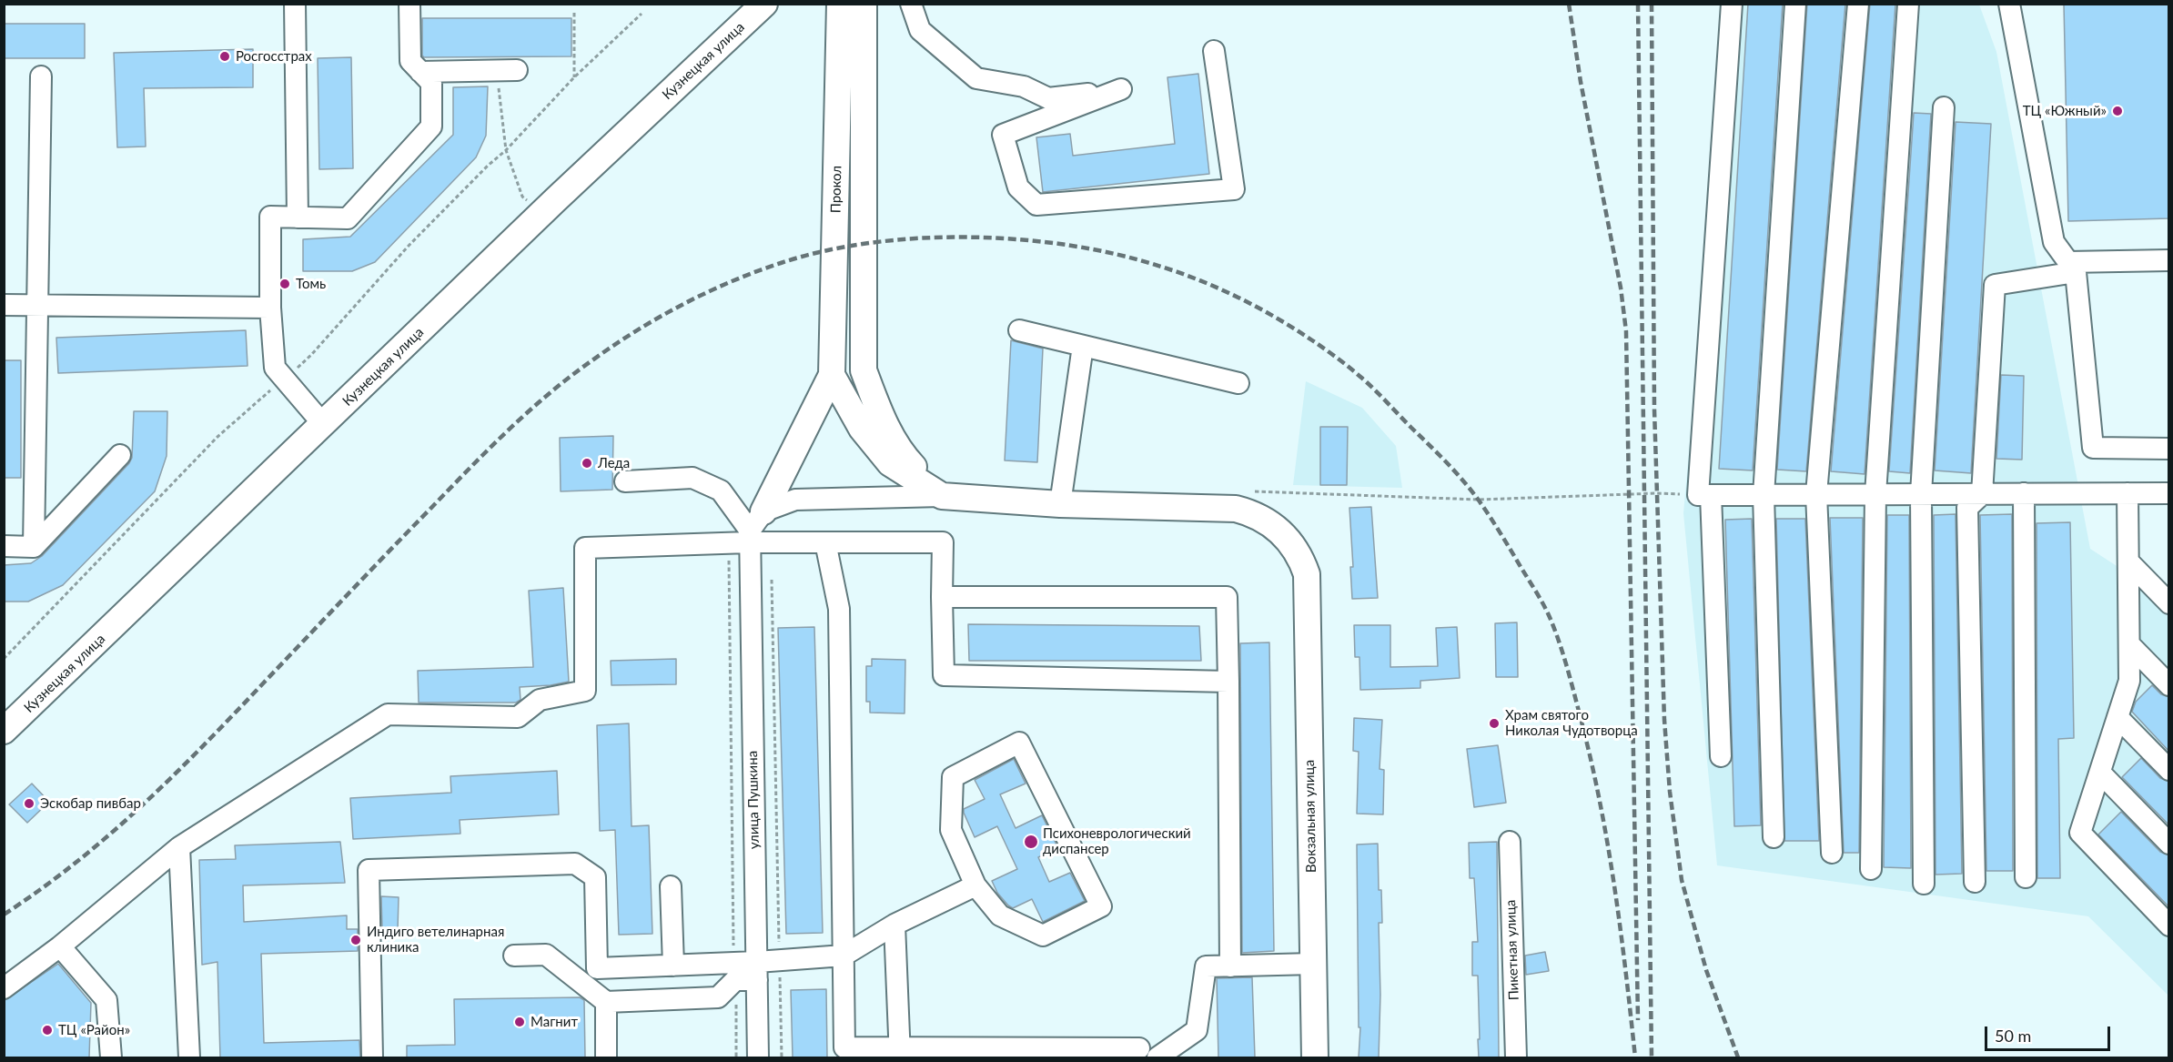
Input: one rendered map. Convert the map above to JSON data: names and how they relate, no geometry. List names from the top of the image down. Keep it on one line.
{"streets":{"main road":["Кузнецкая улица","Прокол","Вокзальная улица"],"street":["улица Пушкина","Пикетная улица"]},"places":["Росгосстрах","ТЦ «Южный»","Томь","Леда","Храм святого Николая Чудотворца","Эскобар пивбар","Психоневрологический диспансер","Индиго ветелинарная клиника","Магнит","ТЦ «Район»"],"scale_bar":"50 m"}
